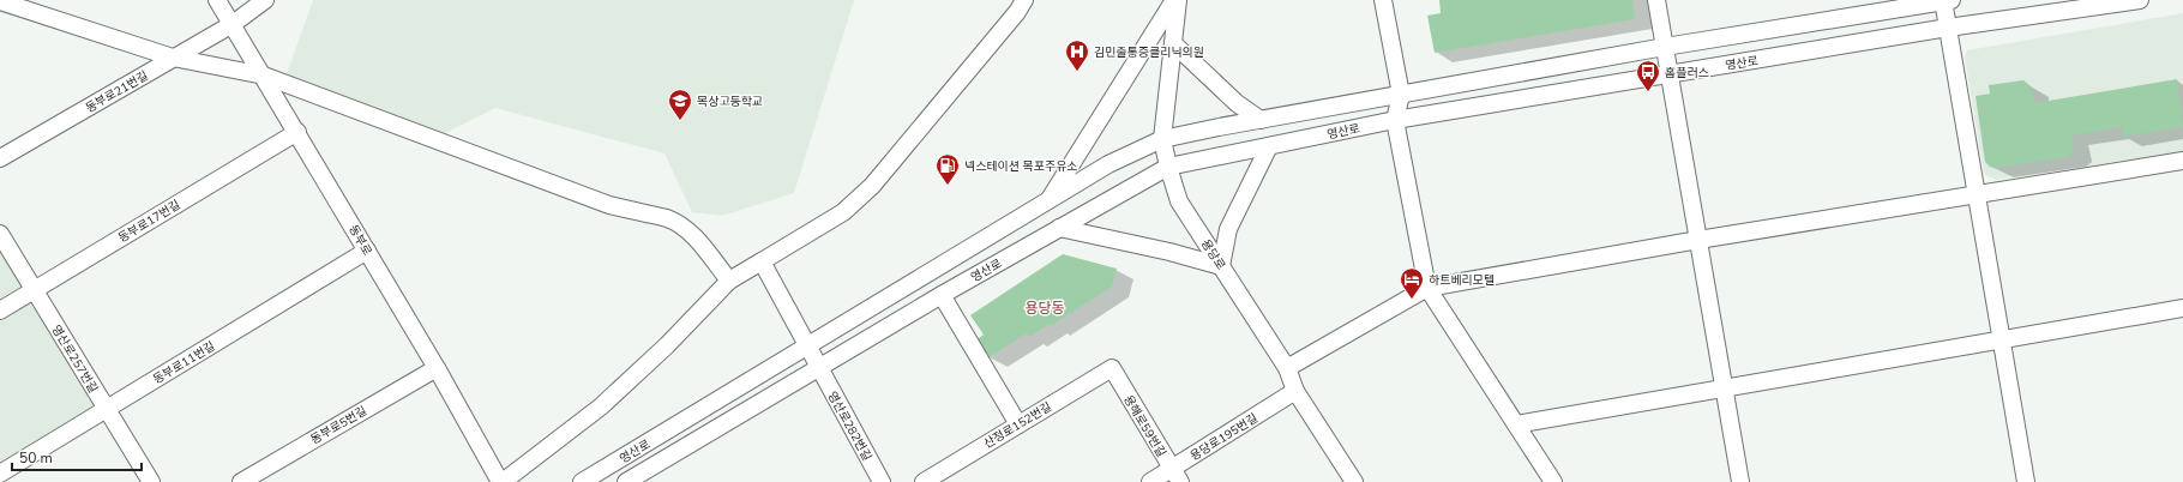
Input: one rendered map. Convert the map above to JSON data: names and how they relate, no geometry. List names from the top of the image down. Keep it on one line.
{"streets":{"street":["영산로","동부로21번길","동부로17번길","동부로","용당로","영산로257번길","동부로11번길","동부로5번길","산정로152번길","영산로282번길","용해로59번길","용당로195번길"]},"crossings":[["영산로","용당로"],["영산로","영산로282번길"],["동부로21번길","동부로"],["동부로17번길","동부로"],["동부로17번길","영산로257번길"],["동부로","동부로11번길"],["동부로","동부로5번길"],["용당로","용당로195번길"],["영산로257번길","동부로11번길"],["산정로152번길","용해로59번길"],["용해로59번길","용당로195번길"]],"districts":["용당동"],"places":{"hospital":["김민출통증클리닉의원"],"bus stop":["홈플러스"],"school or university":["목상고등학교"],"fuel station":["넥스테이션 목포주유소"],"hotel":["하트베리모텔"]},"scale_bar":"50 m"}
